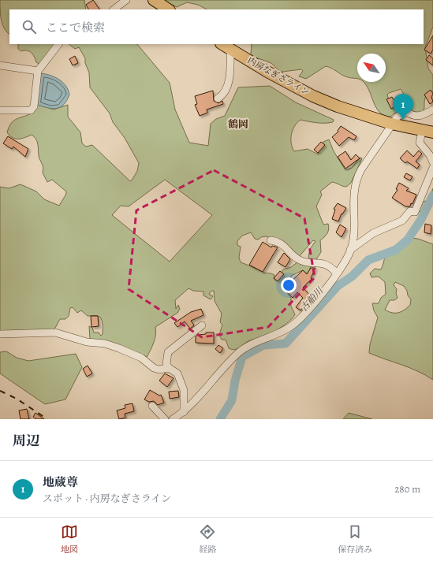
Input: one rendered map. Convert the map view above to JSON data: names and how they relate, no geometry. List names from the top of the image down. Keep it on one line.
{"streets":{"highway":["内房なぎさライン"]},"districts":["鶴岡"],"water":["古船川"],"north":"top left","page":{"search":"ここで検索","pins":"1","heading":"周辺","list":[{"mark":"1","name":"地蔵尊","note":"スポット · 内房なぎさライン","value":"280 m"}],"nav":["地図","経路","保存済み"]}}
